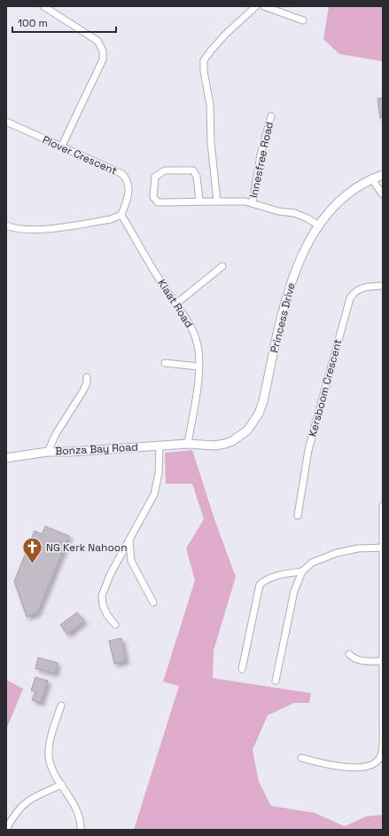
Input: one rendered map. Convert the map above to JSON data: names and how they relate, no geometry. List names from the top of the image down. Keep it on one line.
{"streets":{"street":["Plover Crescent","Innesfree Road","Kiaat Road","Princess Drive","Kersboom Crescent","Bonza Bay Road"]},"crossings":[["Plover Crescent","Kiaat Road"],["Kiaat Road","Princess Drive"],["Kiaat Road","Bonza Bay Road"],["Princess Drive","Bonza Bay Road"]],"places":{"church":["NG Kerk Nahoon"]},"scale_bar":"100 m"}
